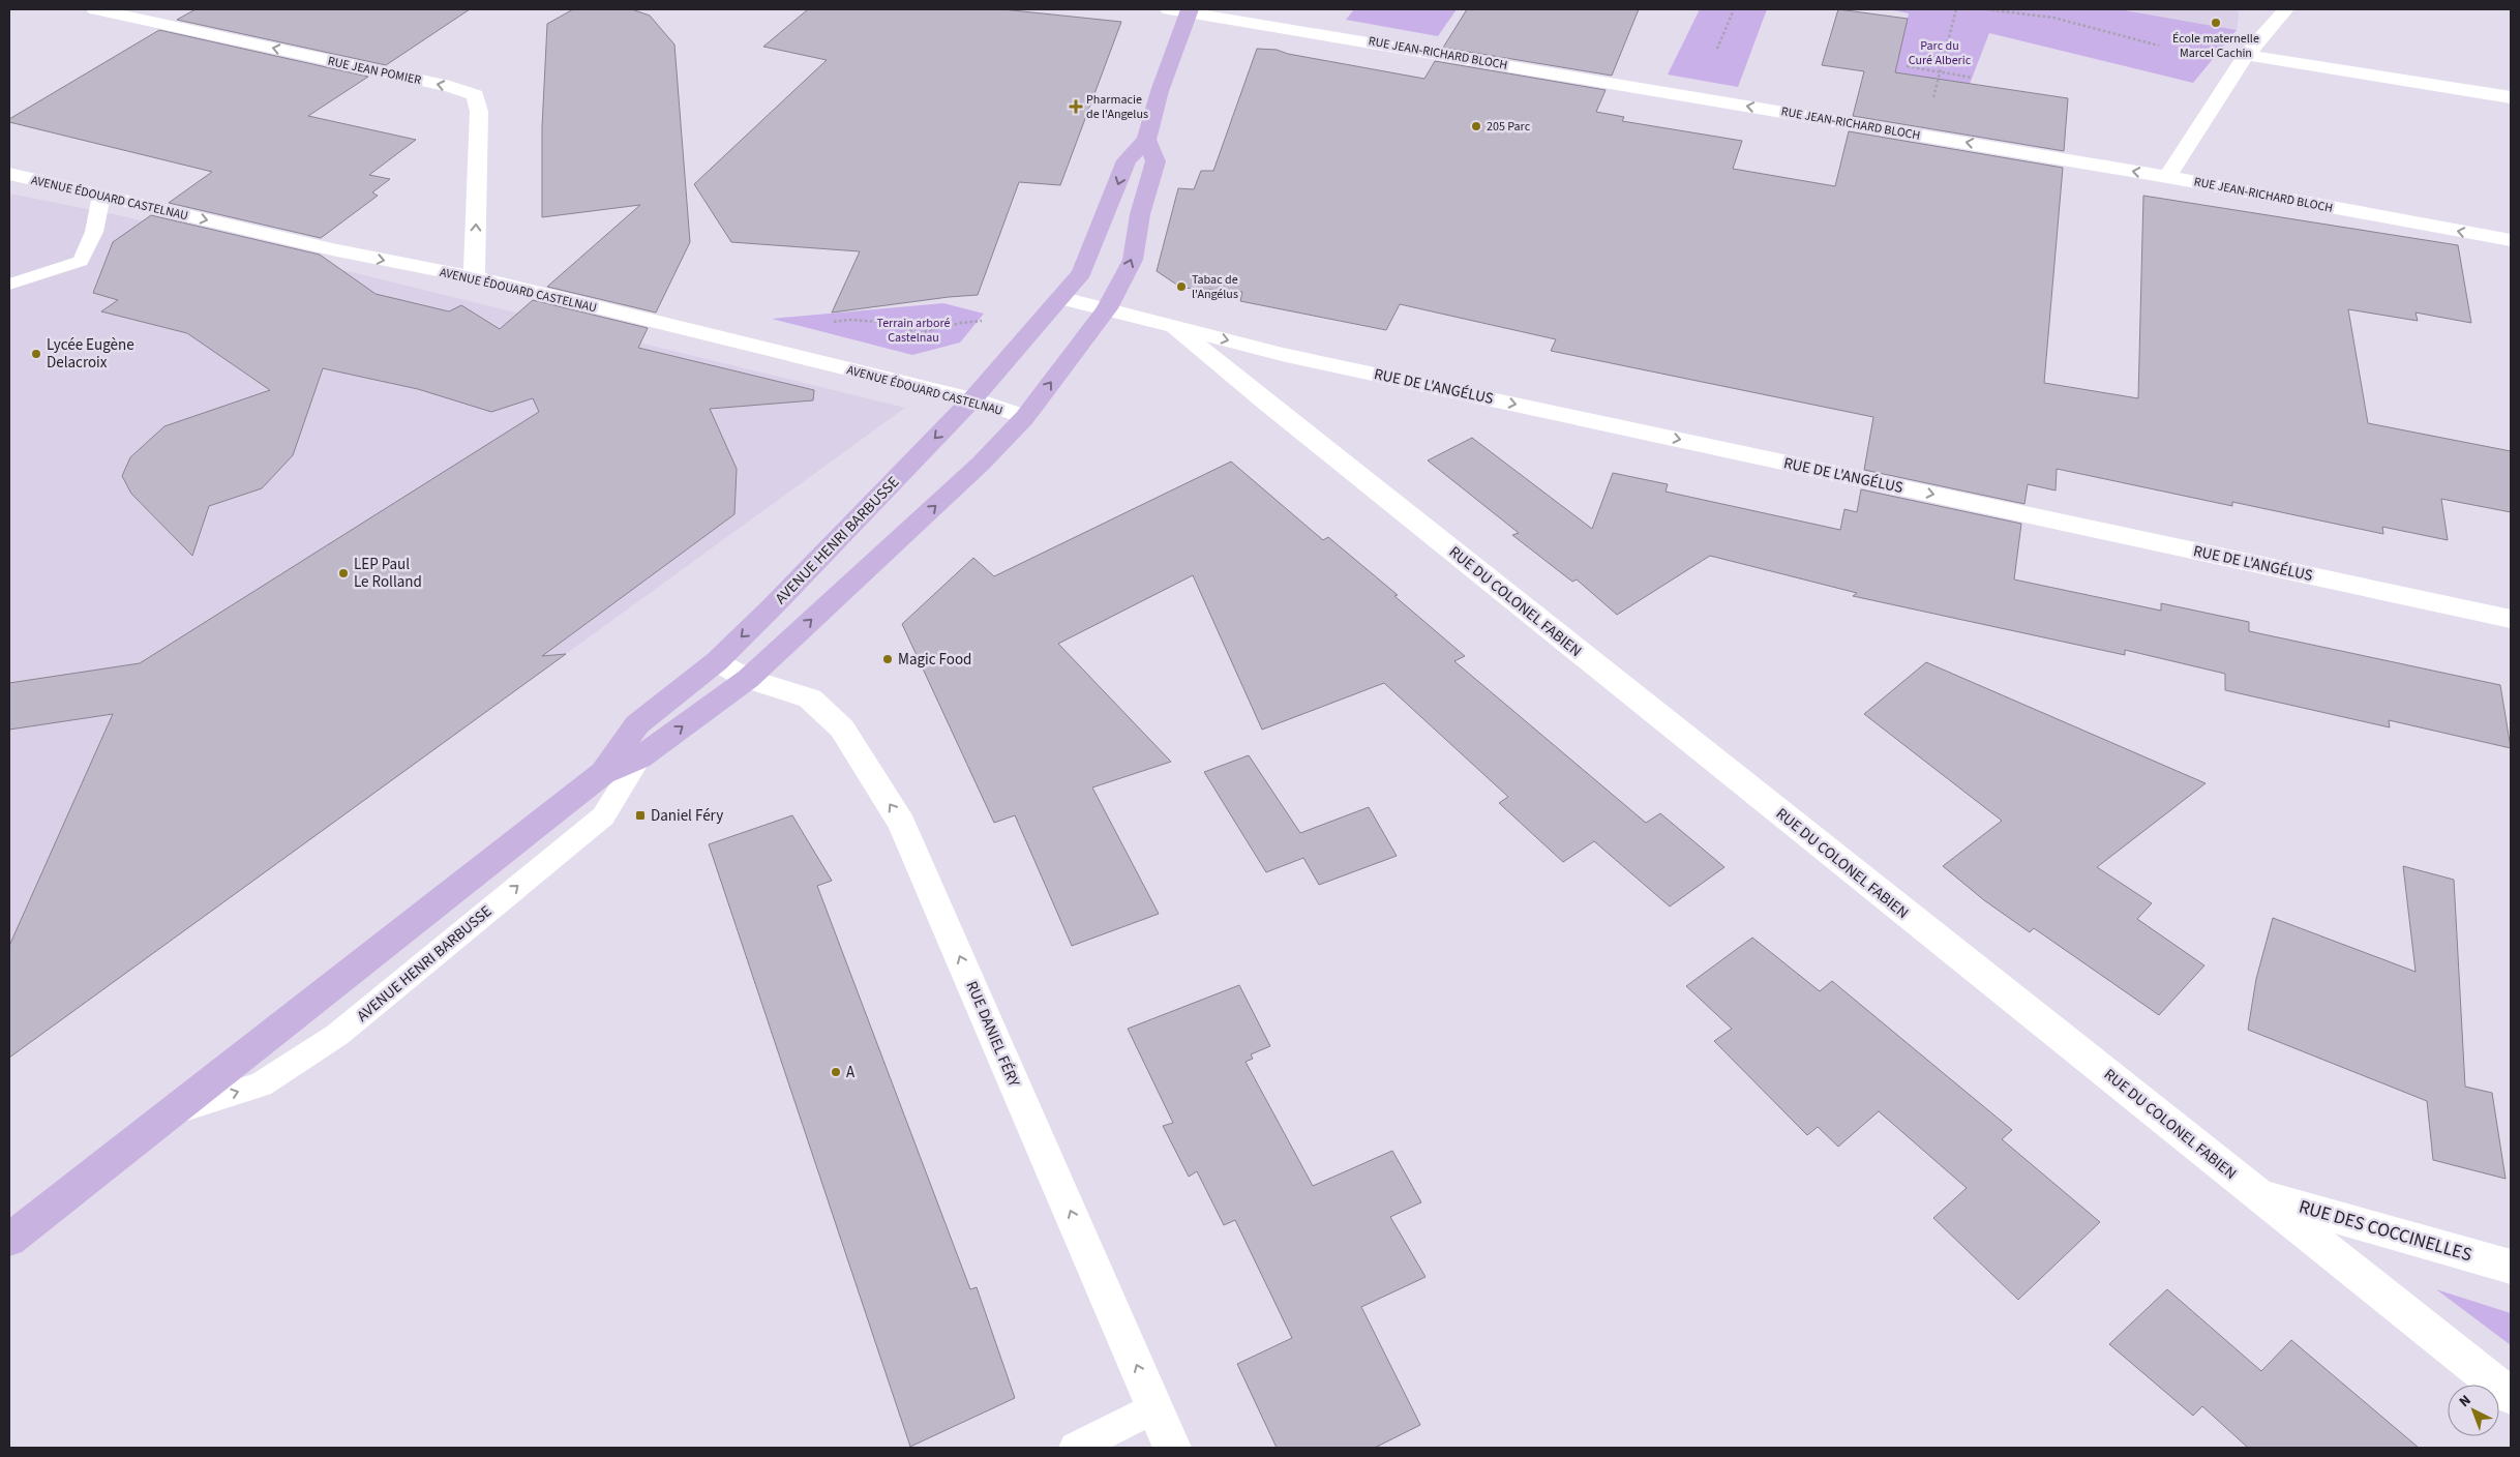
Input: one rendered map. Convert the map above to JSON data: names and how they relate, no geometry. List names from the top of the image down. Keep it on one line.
{"streets":{"main road":["AVENUE HENRI BARBUSSE"],"street":["RUE JEAN-RICHARD BLOCH","RUE JEAN POMIER","AVENUE ÉDOUARD CASTELNAU","RUE DE L'ANGÉLUS","RUE DU COLONEL FABIEN","RUE DANIEL FÉRY","RUE DES COCCINELLES"]},"crossings":[["RUE JEAN POMIER","AVENUE ÉDOUARD CASTELNAU"],["AVENUE ÉDOUARD CASTELNAU","AVENUE HENRI BARBUSSE"],["RUE DE L'ANGÉLUS","AVENUE HENRI BARBUSSE"],["RUE DE L'ANGÉLUS","RUE DU COLONEL FABIEN"],["AVENUE HENRI BARBUSSE","RUE DANIEL FÉRY"],["RUE DU COLONEL FABIEN","RUE DES COCCINELLES"]],"one_way":["RUE JEAN-RICHARD BLOCH","RUE JEAN POMIER","AVENUE ÉDOUARD CASTELNAU","RUE DE L'ANGÉLUS","RUE DANIEL FÉRY"],"parks":["Parc du Curé Alberic","Terrain arboré Castelnau"],"places":{"other":["École maternelle Marcel Cachin","205 Parc","Tabac de l'Angélus","Lycée Eugène Delacroix","LEP Paul Le Rolland","Magic Food","A"],"health":["Pharmacie de l'Angelus"],"transit":["Daniel Féry"]},"north":"top left"}
